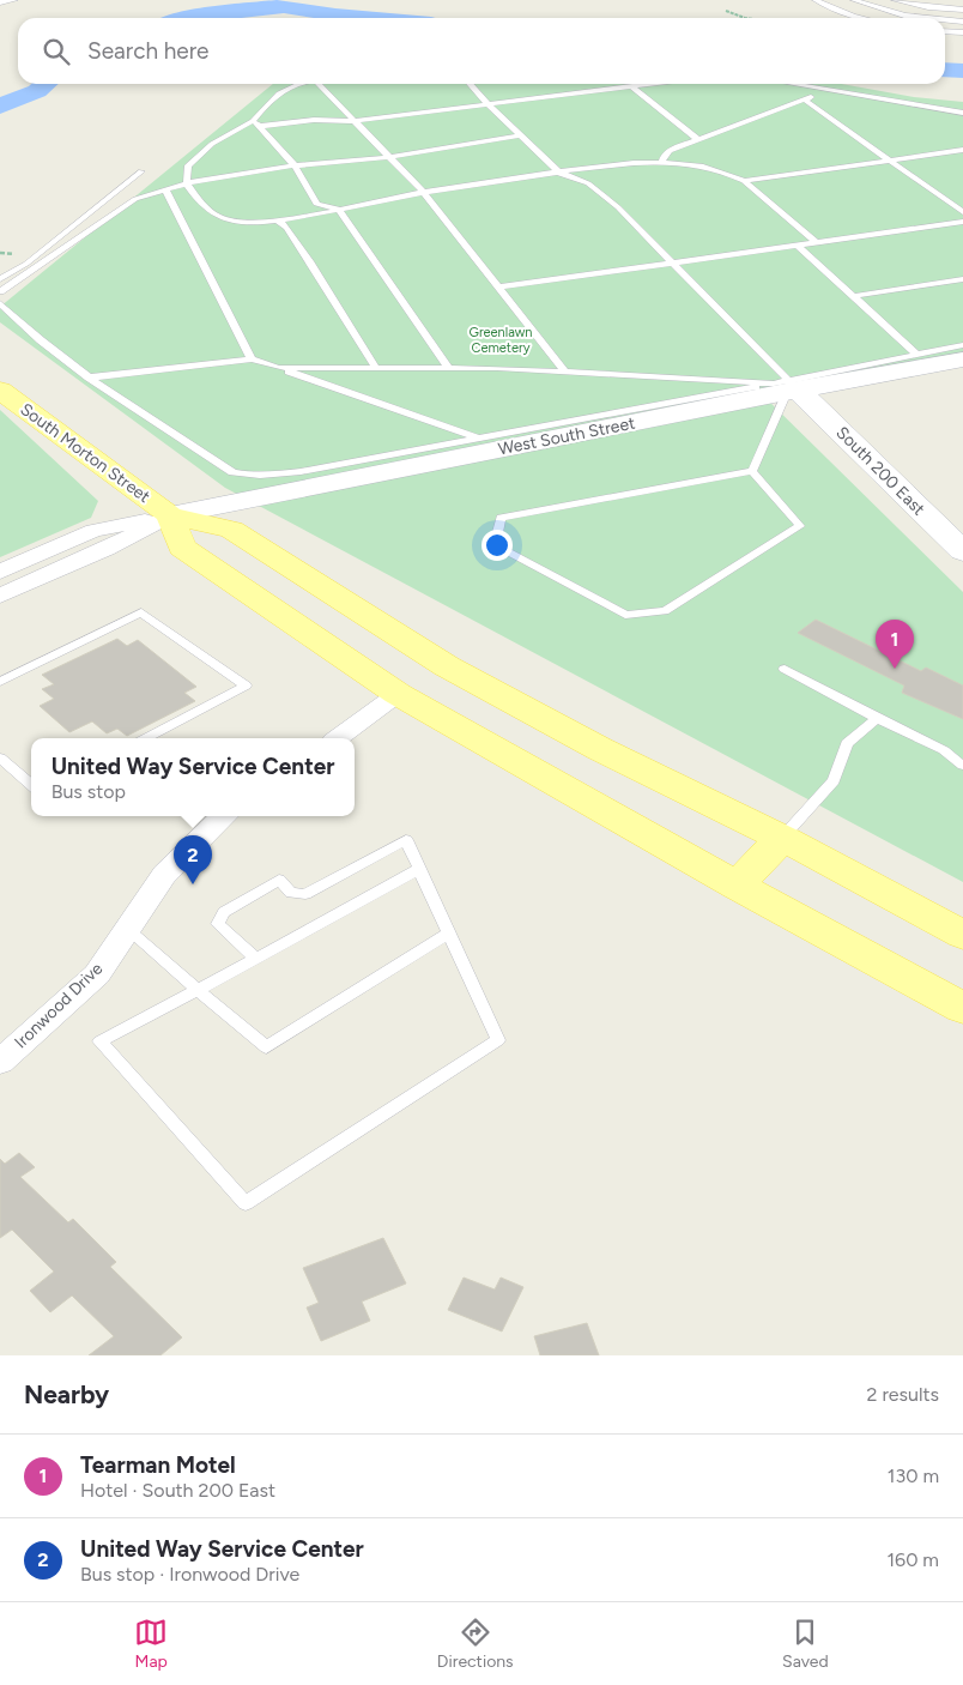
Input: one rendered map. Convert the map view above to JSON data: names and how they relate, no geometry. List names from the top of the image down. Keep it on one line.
{"streets":{"main road":["South Morton Street"],"street":["West South Street","South 200 East","Ironwood Drive"]},"crossings":[["West South Street","South Morton Street"],["West South Street","South 200 East"]],"parks":["Greenlawn Cemetery"],"page":{"search":"Search here","pins":["1","2"],"popup":["United Way Service Center","Bus stop"],"heading":["Nearby","2 results"],"list":[{"mark":"1","name":"Tearman Motel","note":"Hotel · South 200 East","value":"130 m"},{"mark":"2","name":"United Way Service Center","note":"Bus stop · Ironwood Drive","value":"160 m"}],"nav":["Map","Directions","Saved"]}}
